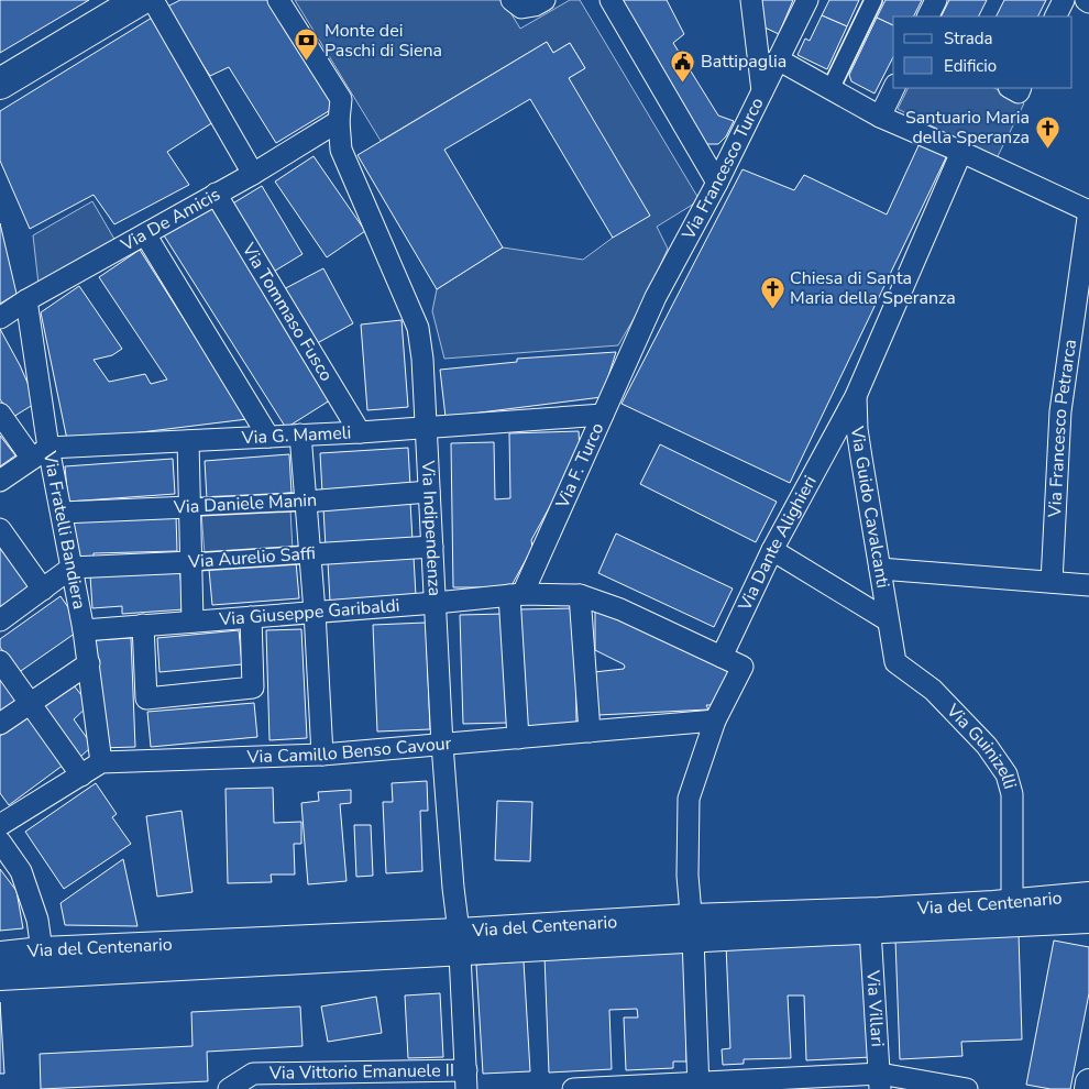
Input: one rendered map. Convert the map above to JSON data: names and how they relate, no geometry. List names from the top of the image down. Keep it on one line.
{"streets":{"street":["Via Francesco Turco","Via De Amicis","Via Tommaso Fusco","Via Francesco Petrarca","Via G. Mameli","Via F. Turco","Via Daniele Manin","Via Guido Cavalcanti","Via Indipendenza","Via Fratelli Bandiera","Via Dante Alighieri","Via Aurelio Saffi","Via Giuseppe Garibaldi","Via Guinizelli","Via Camillo Benso Cavour","Via del Centenario","Via Villari","Via Vittorio Emanuele II"]},"crossings":[["Via Francesco Turco","Via F. Turco"],["Via De Amicis","Via Tommaso Fusco"],["Via De Amicis","Via Indipendenza"],["Via De Amicis","Via Fratelli Bandiera"],["Via Tommaso Fusco","Via G. Mameli"],["Via G. Mameli","Via F. Turco"],["Via G. Mameli","Via Indipendenza"],["Via G. Mameli","Via Fratelli Bandiera"],["Via F. Turco","Via Giuseppe Garibaldi"],["Via Daniele Manin","Via Indipendenza"],["Via Daniele Manin","Via Fratelli Bandiera"],["Via Guido Cavalcanti","Via Dante Alighieri"],["Via Guido Cavalcanti","Via Guinizelli"],["Via Indipendenza","Via Aurelio Saffi"],["Via Indipendenza","Via Giuseppe Garibaldi"],["Via Indipendenza","Via Camillo Benso Cavour"],["Via Indipendenza","Via del Centenario"],["Via Indipendenza","Via Vittorio Emanuele II"],["Via Fratelli Bandiera","Via Aurelio Saffi"],["Via Fratelli Bandiera","Via Giuseppe Garibaldi"],["Via Fratelli Bandiera","Via Camillo Benso Cavour"],["Via Dante Alighieri","Via Giuseppe Garibaldi"],["Via Guinizelli","Via del Centenario"],["Via del Centenario","Via Villari"]],"places":{"bank":["Monte dei Paschi di Siena"],"public building":["Battipaglia"],"church":["Santuario Maria della Speranza","Chiesa di Santa Maria della Speranza"]},"legend":["Strada","Edificio"]}
